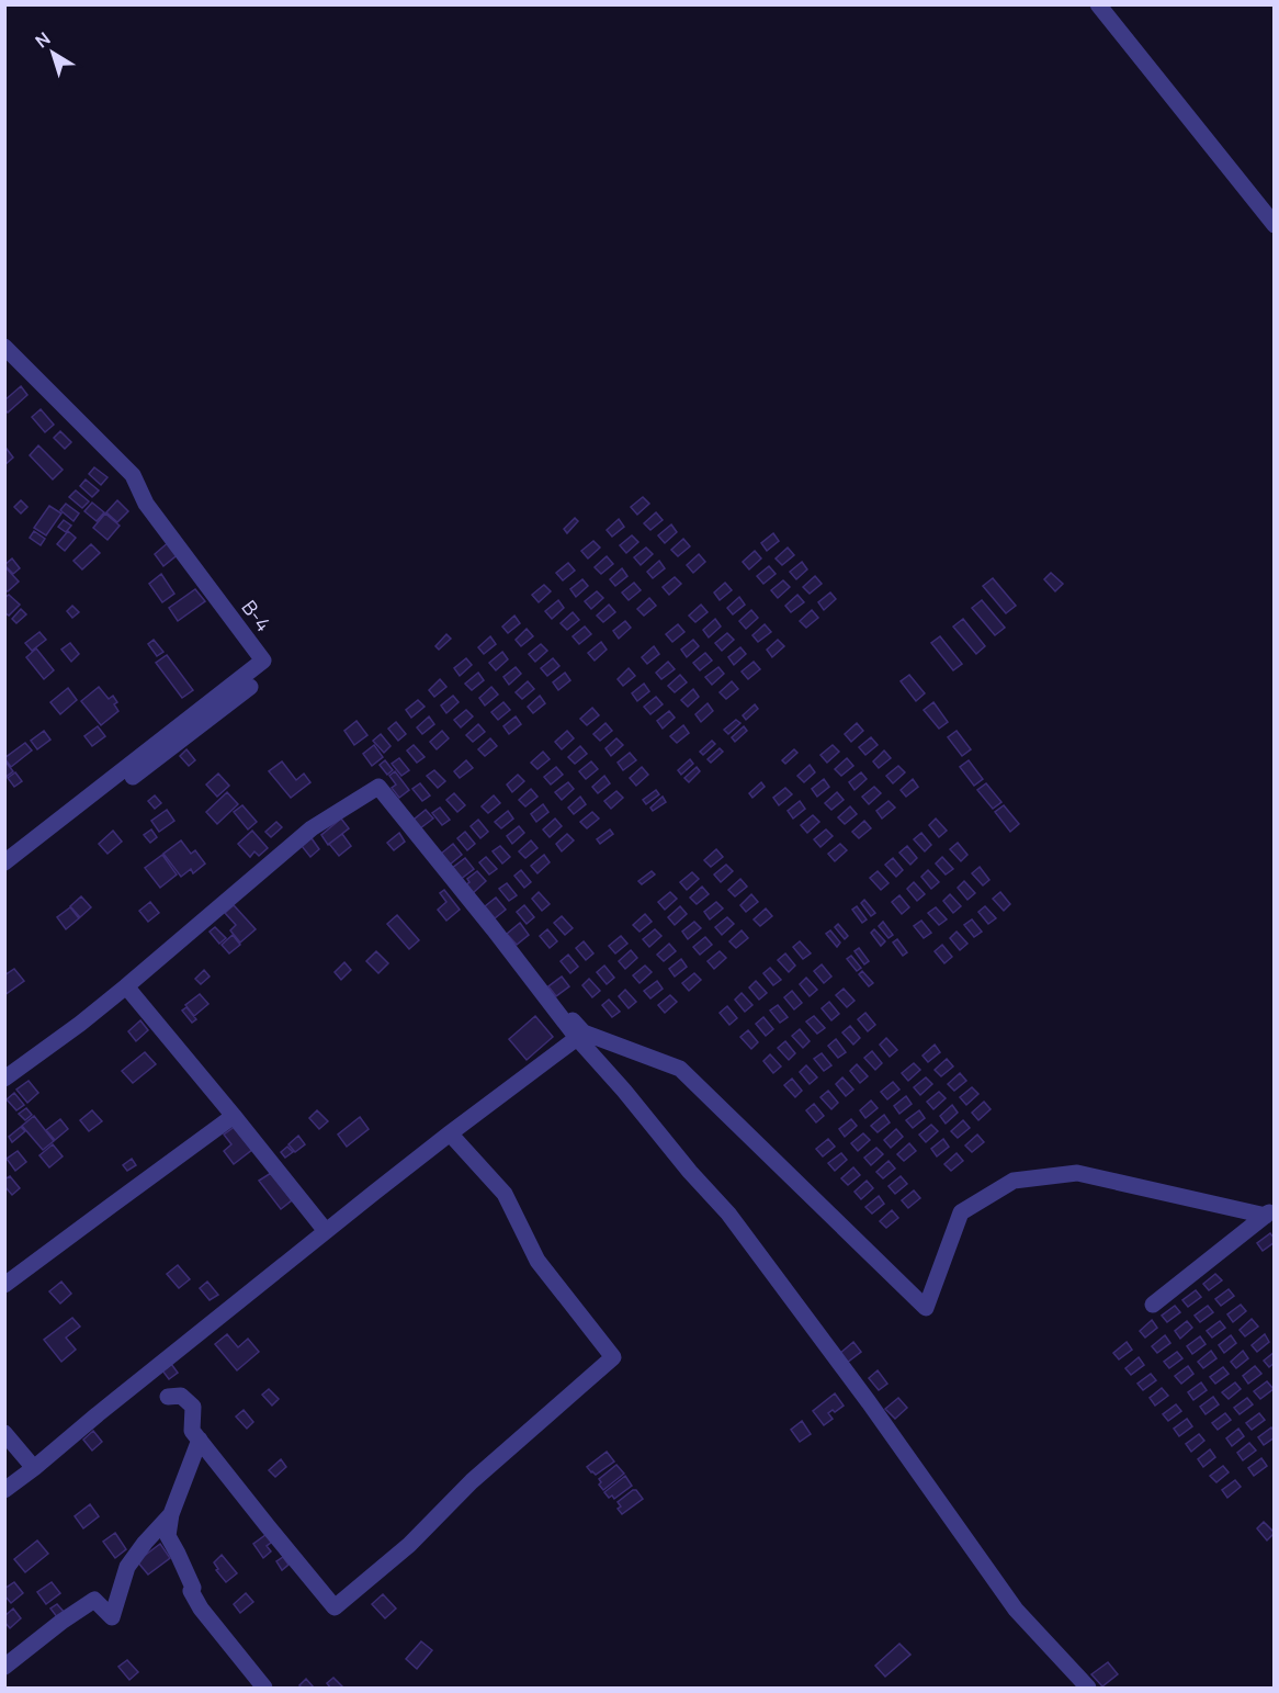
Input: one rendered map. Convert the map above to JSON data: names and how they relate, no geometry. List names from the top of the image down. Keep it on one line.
{"streets":{"street":["B-4"]},"north":"top left"}
